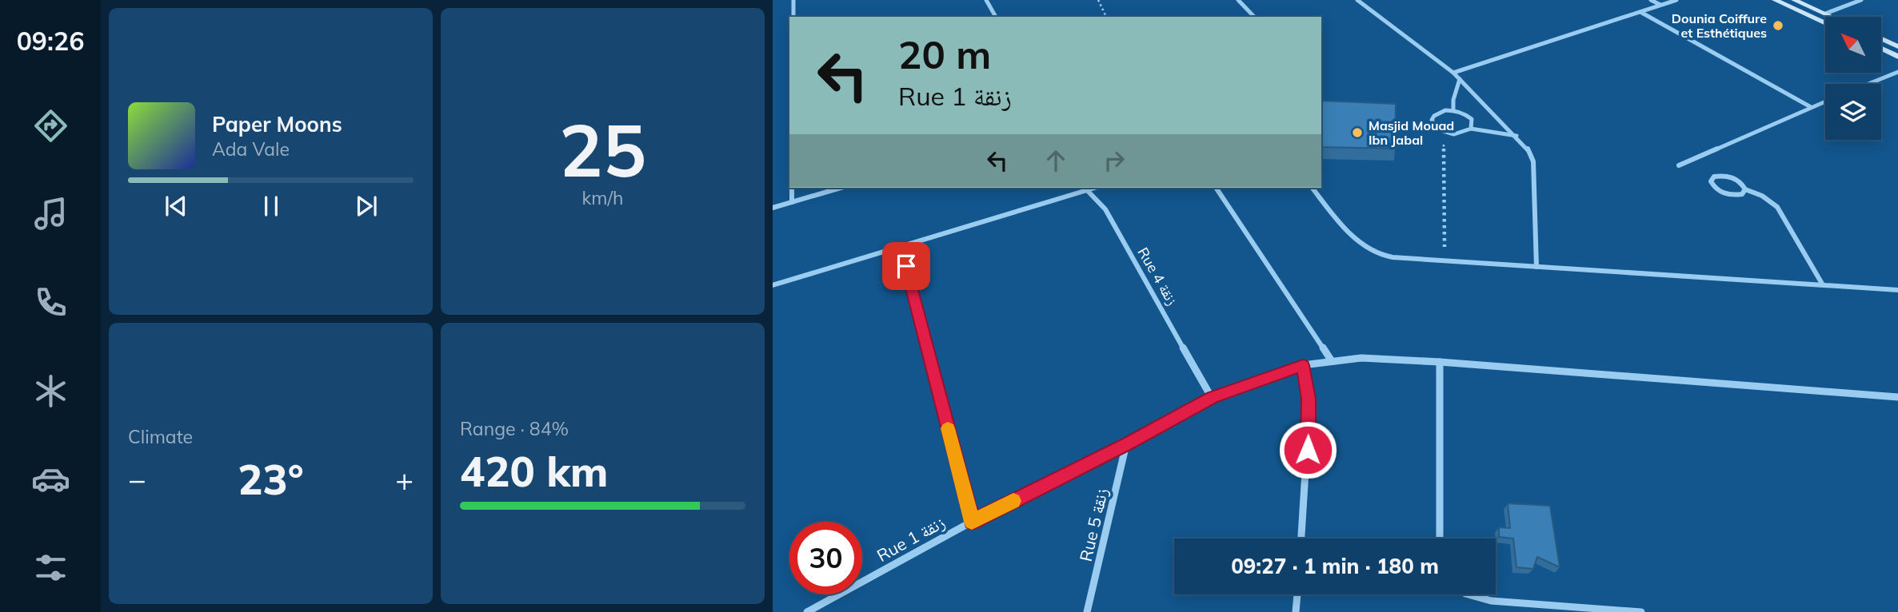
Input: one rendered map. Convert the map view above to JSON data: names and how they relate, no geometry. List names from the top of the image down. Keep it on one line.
{"streets":{"street":["Rue 4 زنقة","Rue 5 زنقة","Rue 1 زنقة"]},"crossings":[["Rue 4 زنقة","Rue 1 زنقة"],["Rue 5 زنقة","Rue 1 زنقة"]],"places":["Dounia Coiffure et Esthétiques","Masjid Mouad Ibn Jabal"],"north":"top left","page":{"tabs":"09:26","tile":[["25","km/h"],"Climate",["Range · 84%","420 km"]],"turn":["20 m","Rue 1 زنقة"],"song":["Paper Moons","Ada Vale"],"heat":["−","23°","+"],"limit":"30","trip":"09:27 · 1 min · 180 m"}}
